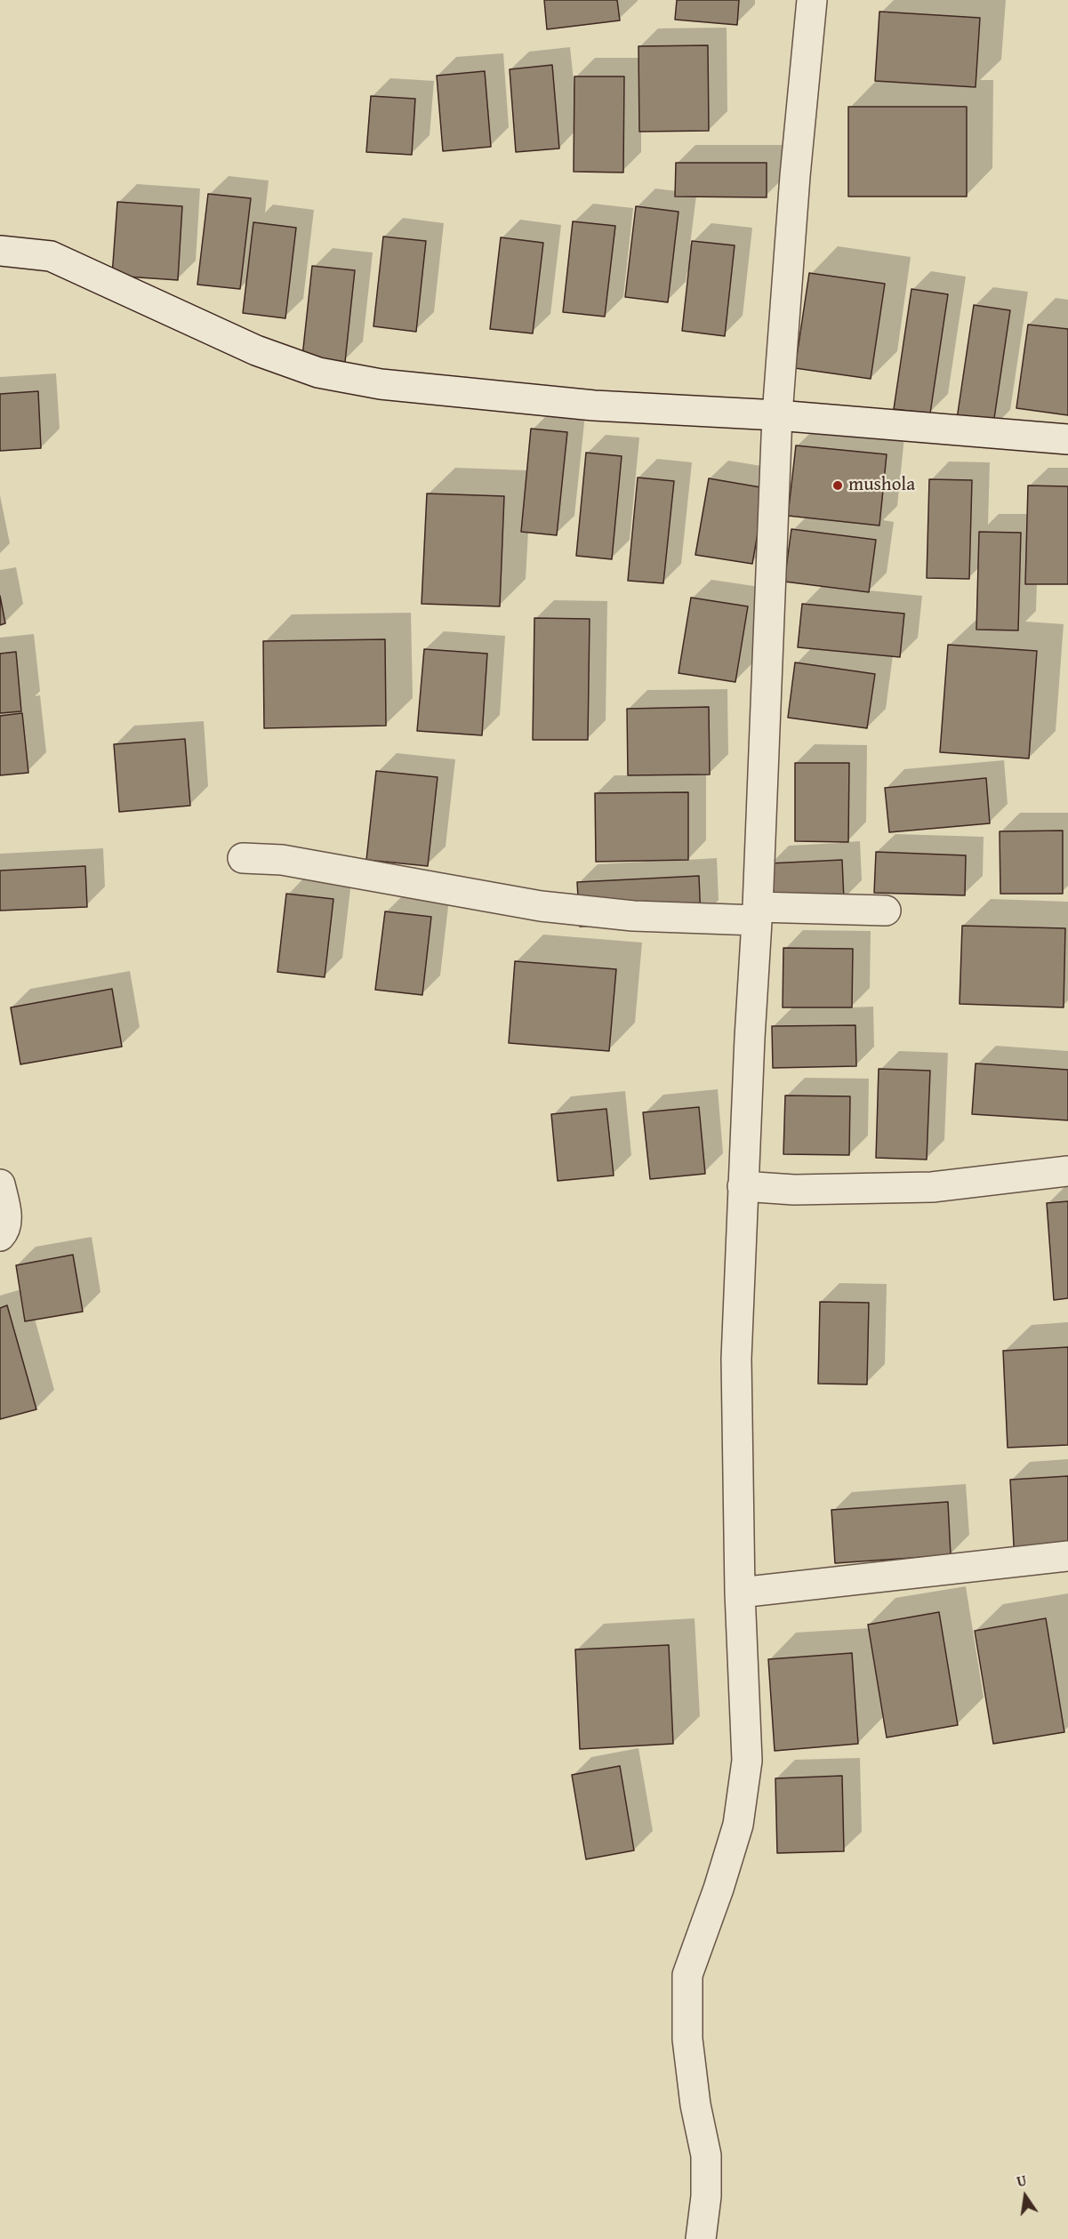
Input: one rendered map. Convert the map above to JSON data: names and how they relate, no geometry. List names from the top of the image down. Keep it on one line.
{"places":["mushola"],"north":"top"}
